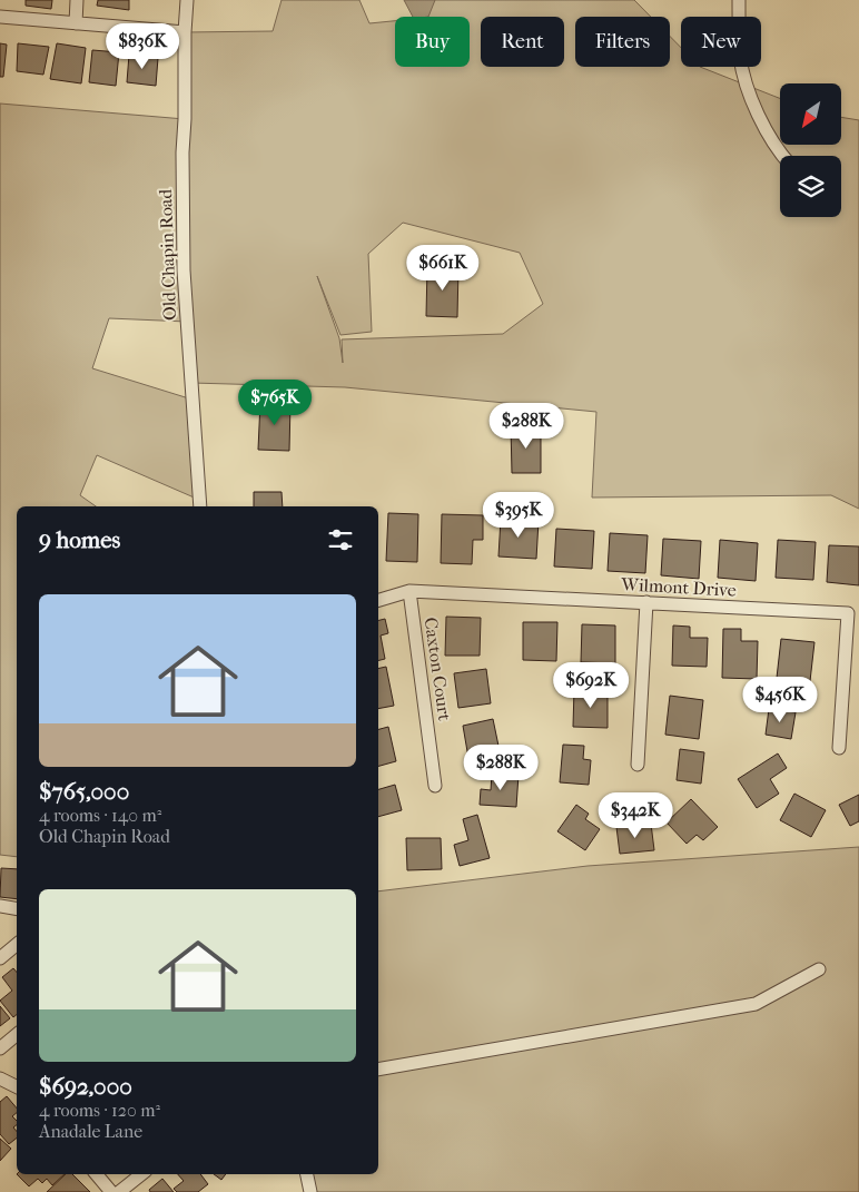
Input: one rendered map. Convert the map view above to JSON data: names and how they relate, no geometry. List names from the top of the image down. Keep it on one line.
{"streets":{"street":["Old Chapin Road","Wilmont Drive","Caxton Court"]},"crossings":[["Wilmont Drive","Caxton Court"]],"north":"bottom left","page":{"chip":["Buy","Rent","Filters","New"],"price":["$836K","$661K","$765K","$288K","$395K","$692K","$456K","$288K","$342K"],"heading":"9 homes","list":[{"name":"$765,000","note":"4 rooms · 140 m² · Old Chapin Road"},{"name":"$692,000","note":"4 rooms · 120 m² · Anadale Lane"}]}}
